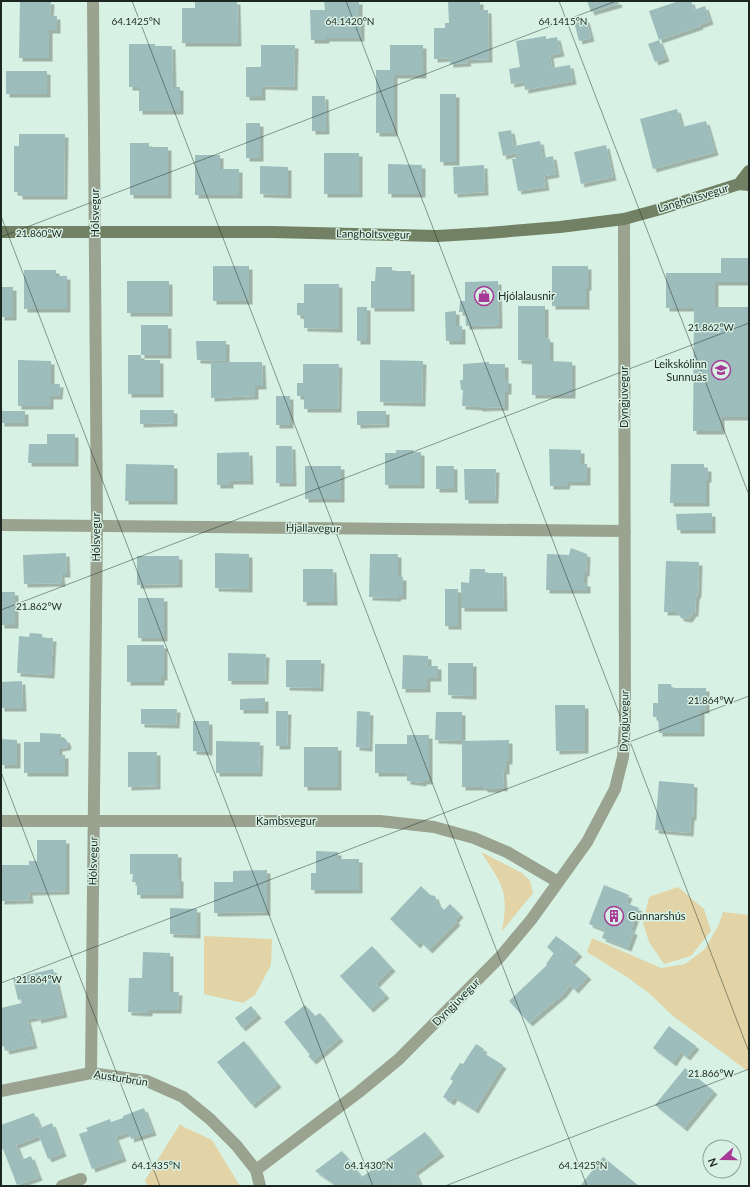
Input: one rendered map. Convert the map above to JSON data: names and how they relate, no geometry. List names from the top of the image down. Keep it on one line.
{"streets":{"street":["Langholtsvegur","Hólsvegur","Dyngjuvegur","Hjallavegur","Kambsvegur","Austurbrún"]},"crossings":[["Langholtsvegur","Hólsvegur"],["Langholtsvegur","Dyngjuvegur"],["Hólsvegur","Hjallavegur"],["Hólsvegur","Kambsvegur"],["Hólsvegur","Austurbrún"],["Dyngjuvegur","Hjallavegur"],["Dyngjuvegur","Kambsvegur"],["Dyngjuvegur","Austurbrún"]],"places":{"shop":["Hjólalausnir"],"school or university":["Leikskólinn Sunnuás"],"building":["Gunnarshús"]},"north":"left","coordinates":["64.1425°N","64.1420°N","64.1415°N","21.860°W","21.862°W","21.864°W","21.866°W","64.1435°N","64.1430°N"]}
